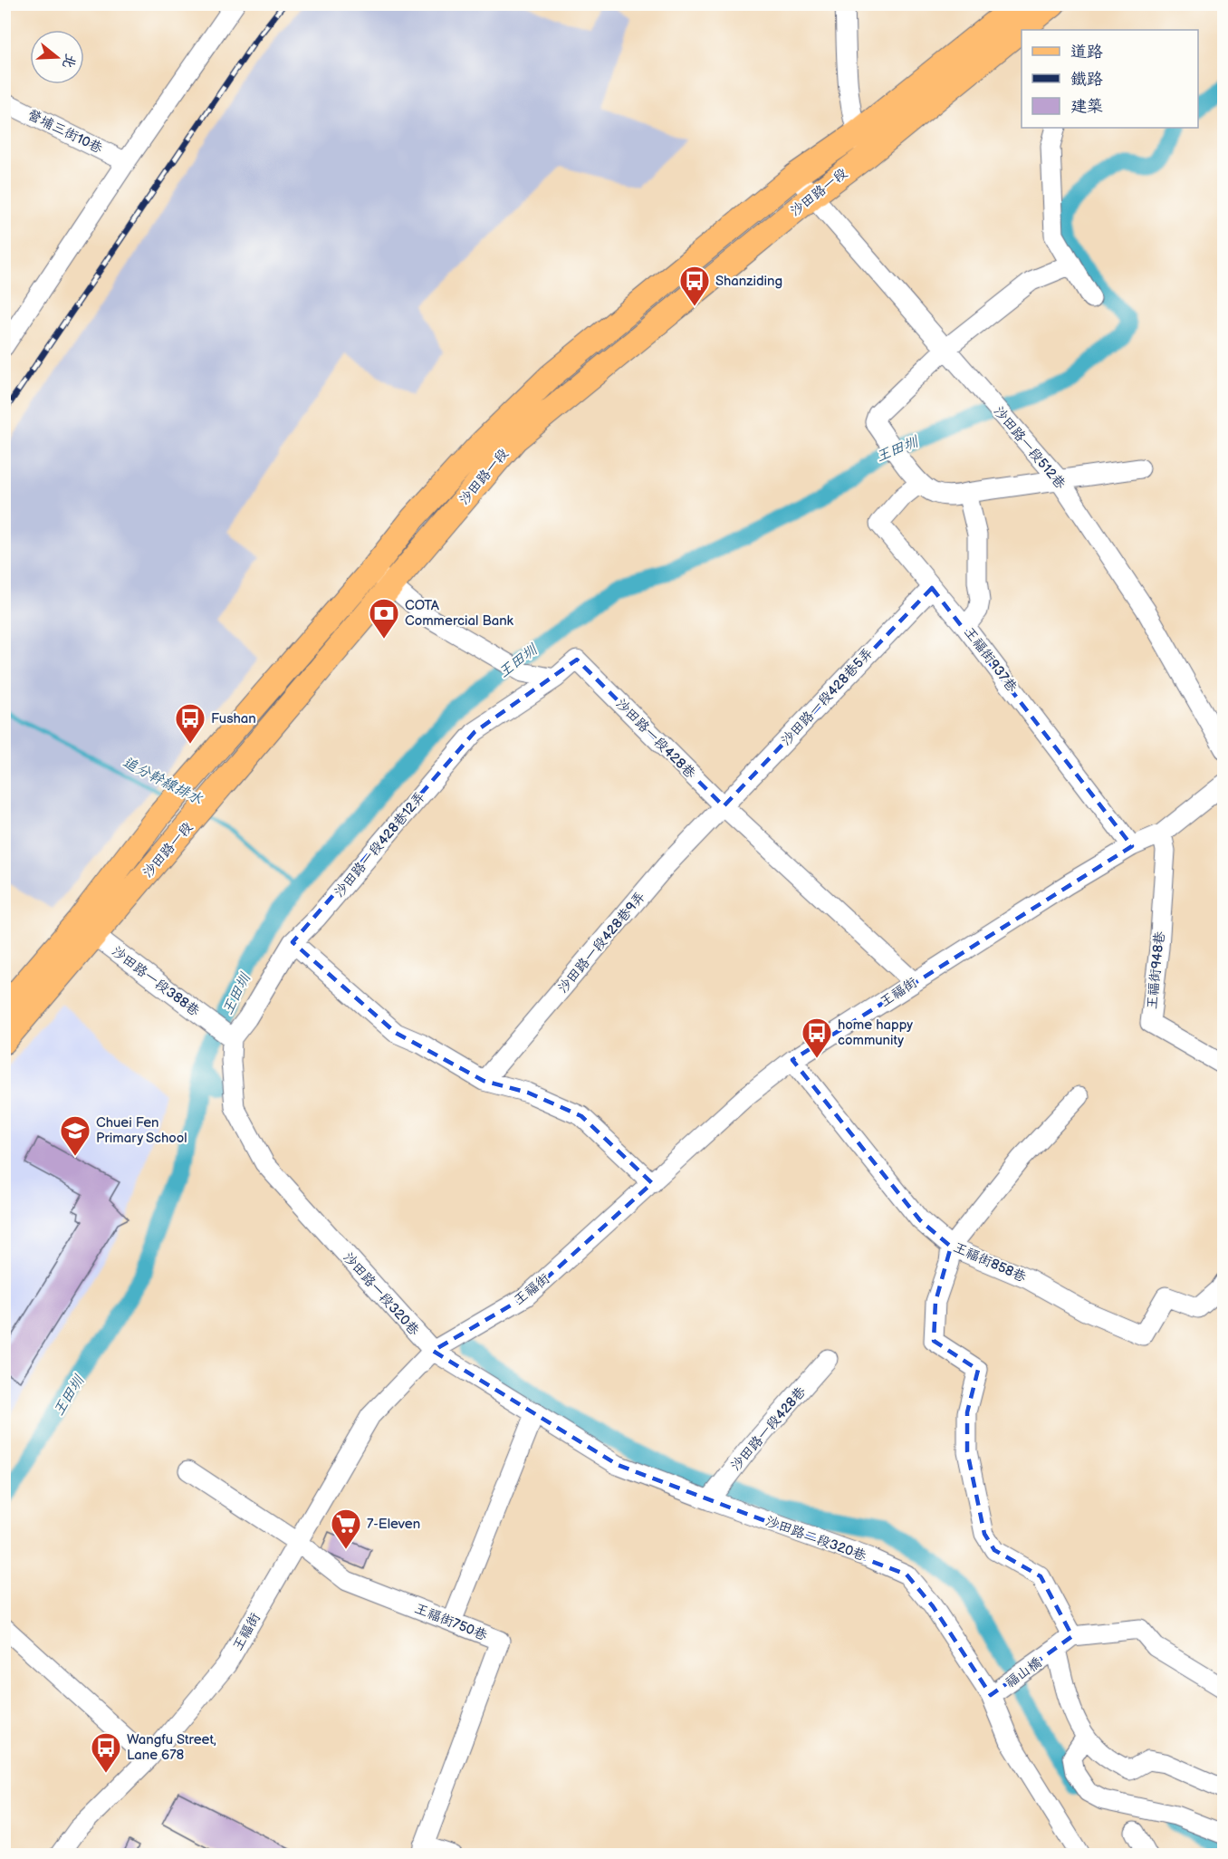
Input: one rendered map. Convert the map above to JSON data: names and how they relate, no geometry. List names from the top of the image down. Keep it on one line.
{"streets":{"main road":["沙田路一段"],"street":["營埔三街10巷","沙田路一段512巷","王福街937巷","沙田路一段428巷5弄","沙田路一段428巷","沙田路一段428巷12弄","沙田路一段428巷9弄","王福街948巷","沙田路一段388巷","王福街","王福街858巷","沙田路一段320巷","沙田路二段320巷","王福街750巷","福山橋"]},"crossings":[["沙田路一段","沙田路一段512巷"],["沙田路一段","沙田路一段388巷"],["王福街937巷","沙田路一段428巷5弄"],["王福街937巷","王福街"],["沙田路一段428巷5弄","沙田路一段428巷"],["沙田路一段428巷5弄","沙田路一段428巷9弄"],["沙田路一段428巷","沙田路一段428巷12弄"],["沙田路一段428巷","沙田路一段428巷9弄"],["沙田路一段428巷","王福街"],["沙田路一段428巷","沙田路二段320巷"],["沙田路一段428巷12弄","沙田路一段388巷"],["沙田路一段428巷12弄","沙田路一段320巷"],["沙田路一段388巷","沙田路一段320巷"],["王福街","王福街858巷"],["王福街","沙田路一段320巷"],["王福街","沙田路二段320巷"],["王福街","王福街750巷"],["沙田路一段320巷","沙田路二段320巷"],["沙田路二段320巷","福山橋"]],"water":["王田圳","追分幹線排水"],"places":{"bus stop":["Shanziding","Fushan","home happy community","Wangfu Street, Lane 678"],"bank":["COTA Commercial Bank"],"school or university":["Chuei Fen Primary School"],"supermarket":["7-Eleven"]},"legend":["道路","鐵路","建築"],"north":"right"}
